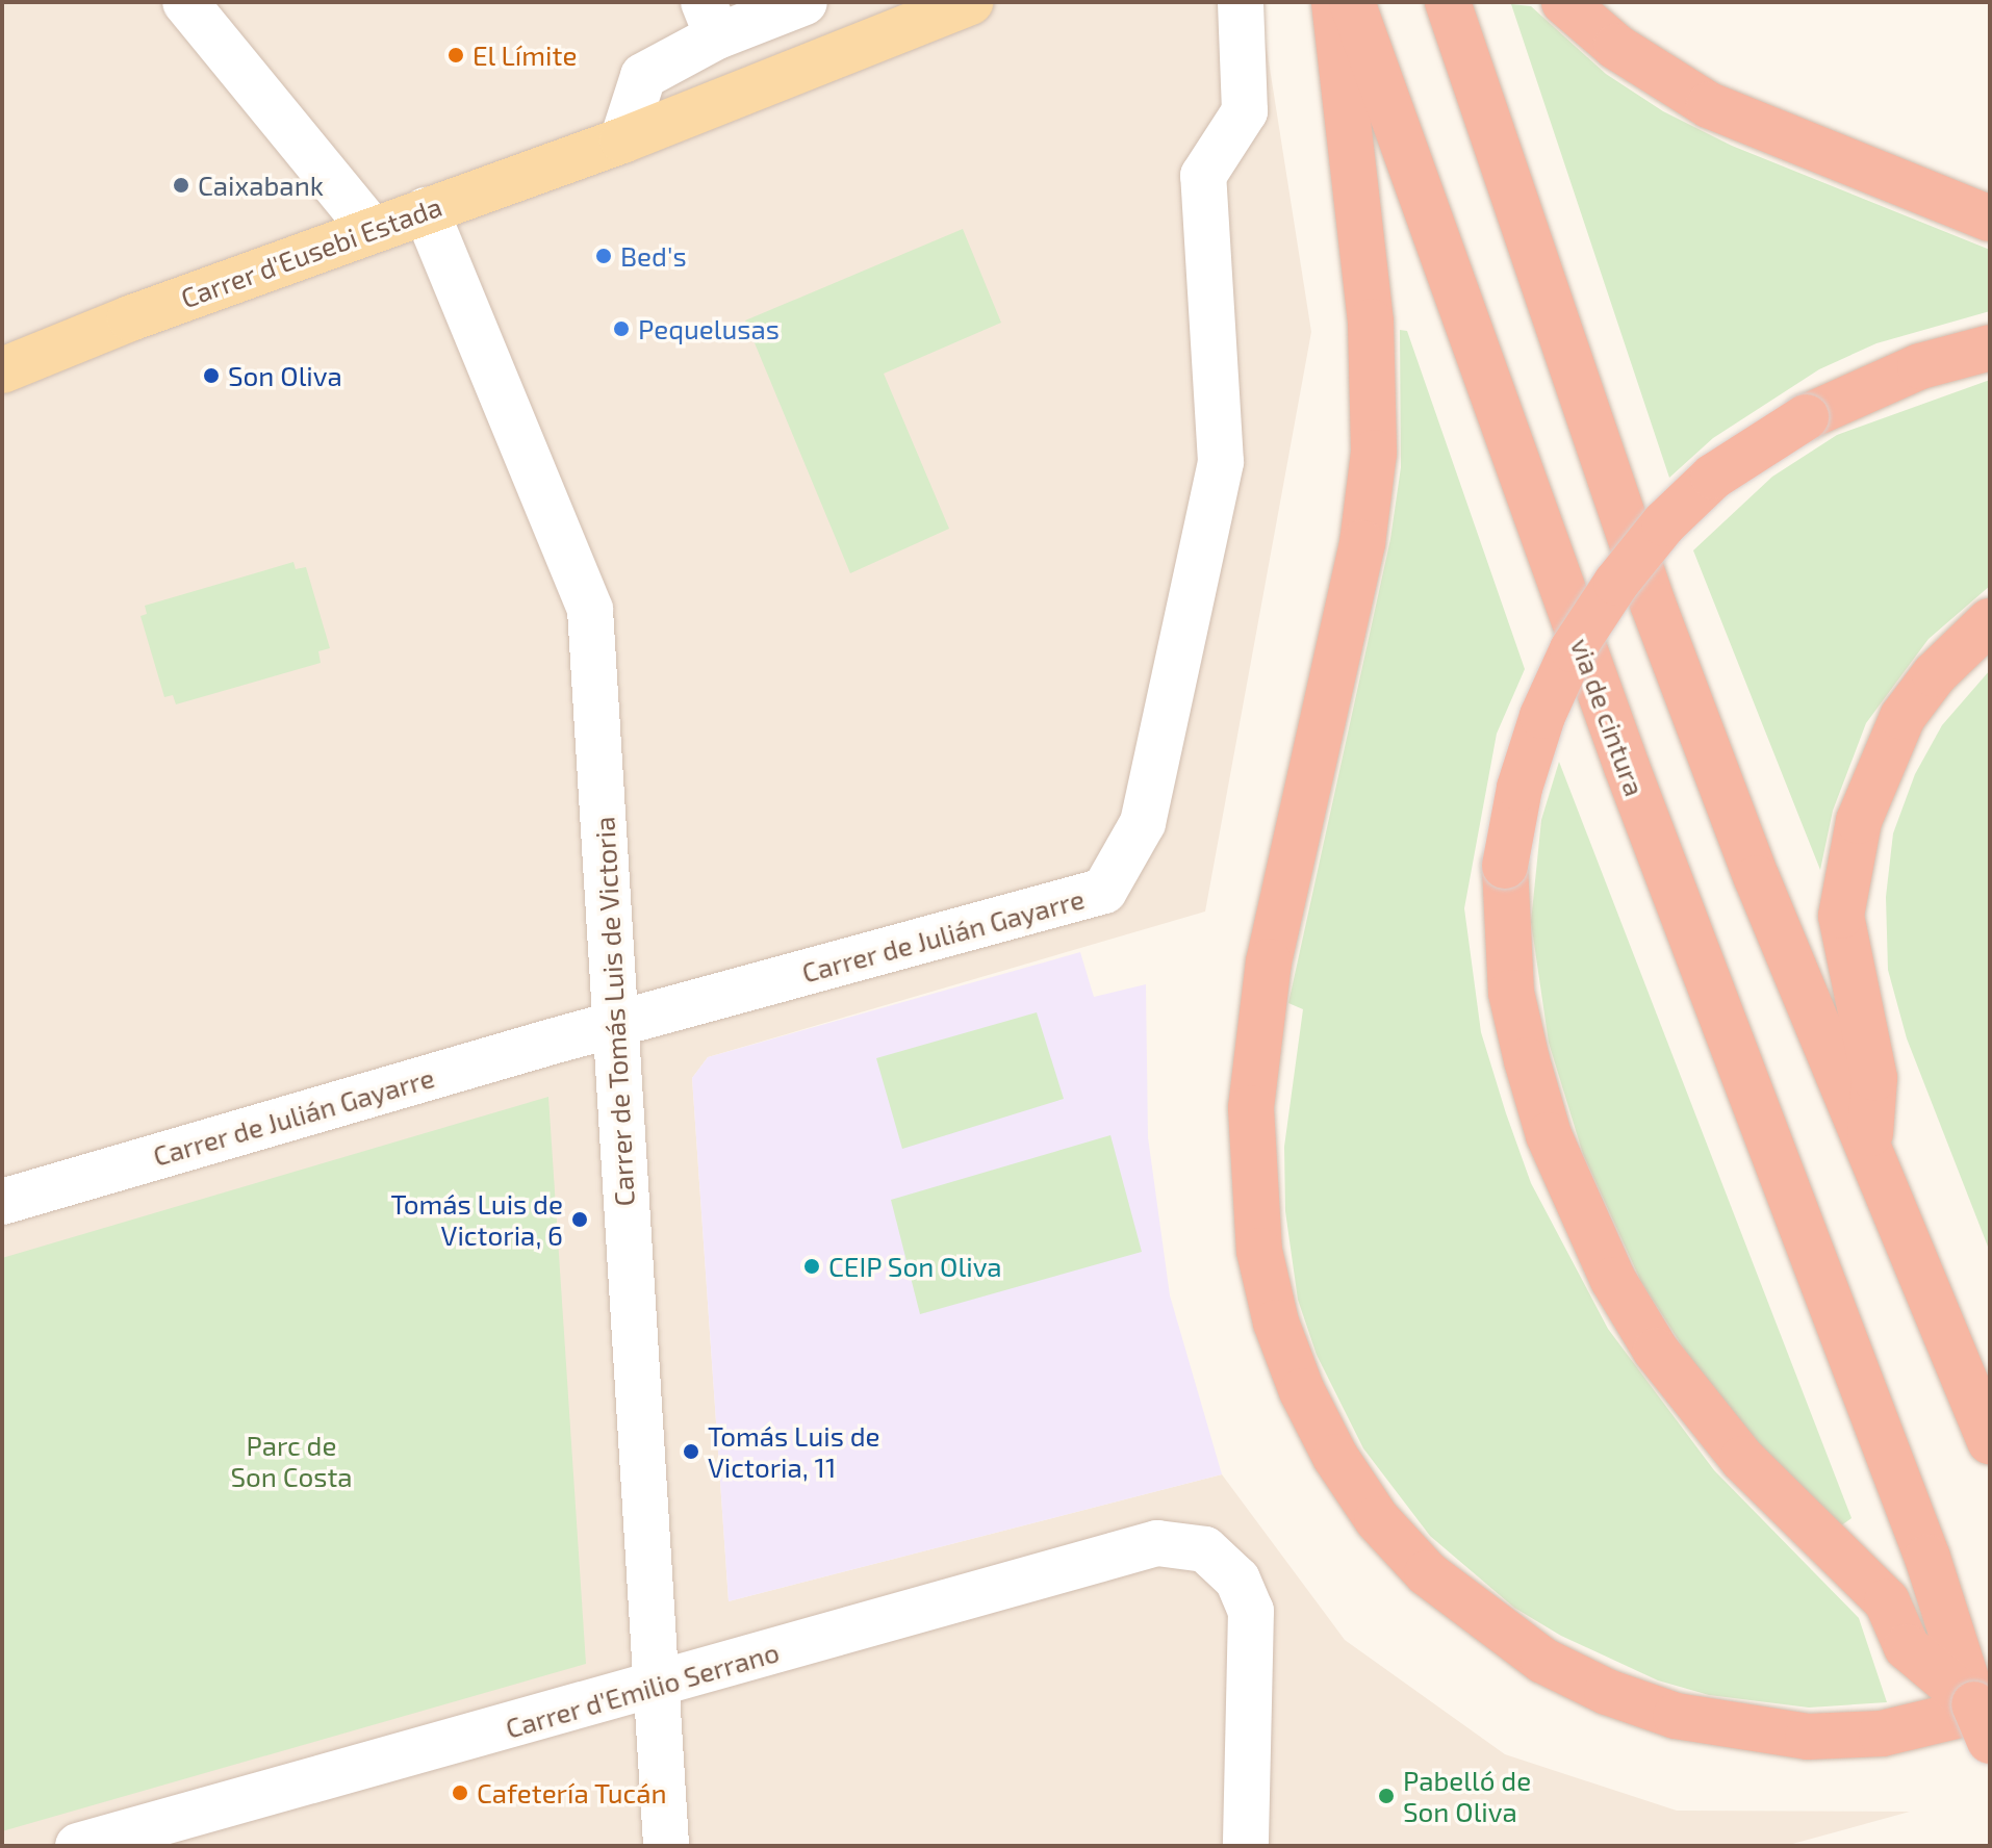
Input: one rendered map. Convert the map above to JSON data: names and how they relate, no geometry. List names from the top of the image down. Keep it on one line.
{"streets":{"highway":["via de cintura"],"main road":["Carrer d'Eusebi Estada"],"street":["Carrer de Julián Gayarre","Carrer de Tomás Luis de Victoria","Carrer d'Emilio Serrano"]},"crossings":[["Carrer d'Eusebi Estada","Carrer de Tomás Luis de Victoria"],["Carrer de Julián Gayarre","Carrer de Tomás Luis de Victoria"],["Carrer de Tomás Luis de Victoria","Carrer d'Emilio Serrano"]],"parks":["Parc de Son Costa"],"places":["El Límite","Caixabank","Bed's","Pequelusas","Son Oliva","Tomás Luis de Victoria, 6","CEIP Son Oliva","Tomás Luis de Victoria, 11","Cafetería Tucán","Pabelló de Son Oliva"]}
